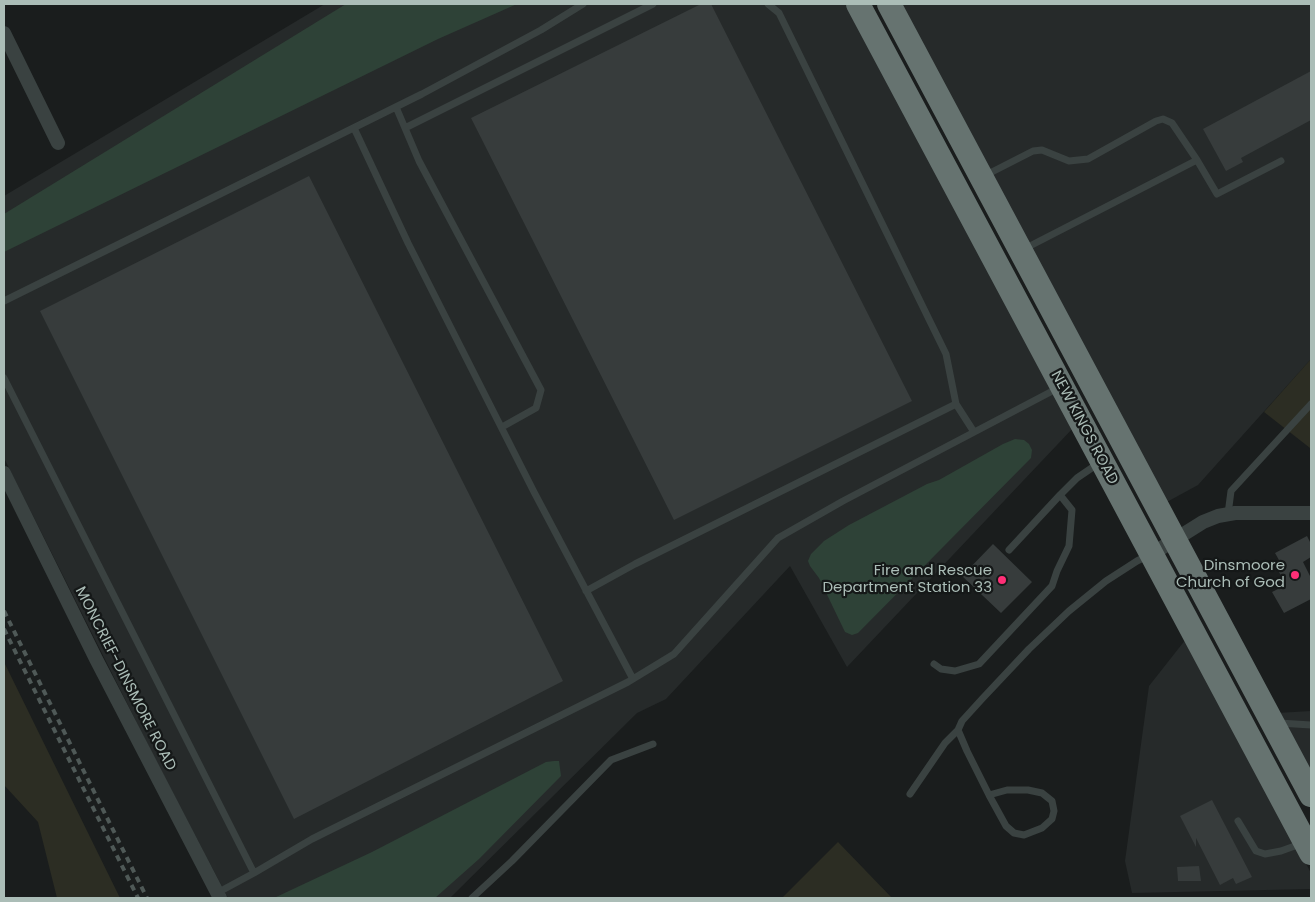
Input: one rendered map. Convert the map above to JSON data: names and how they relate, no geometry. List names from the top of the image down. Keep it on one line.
{"streets":{"highway":["NEW KINGS ROAD"],"street":["MONCRIEF-DINSMORE ROAD"]},"places":["Dinsmoore Church of God","Fire and Rescue Department Station 33"]}
